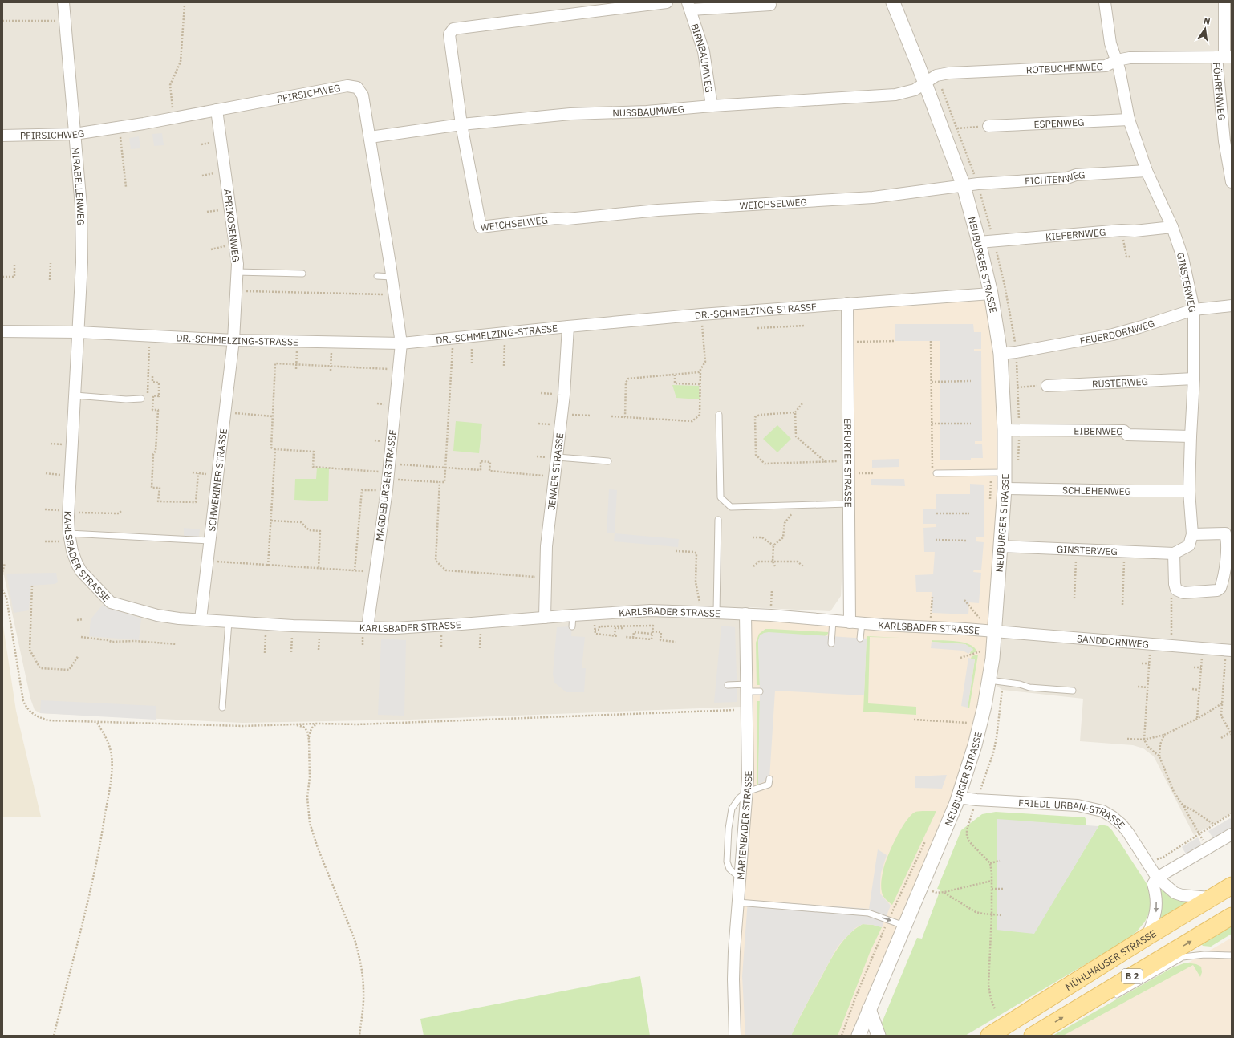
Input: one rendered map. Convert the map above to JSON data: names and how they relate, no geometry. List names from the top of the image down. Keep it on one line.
{"streets":{"main road":["MÜHLHAUSER STRASSE","B 2"],"street":["BIRNBAUMWEG","ROTBUCHENWEG","FÖHRENWEG","PFIRSICHWEG","NUSSBAUMWEG","ESPENWEG","FICHTENWEG","MIRABELLENWEG","WEICHSELWEG","APRIKOSENWEG","KIEFERNWEG","NEUBURGER STRASSE","GINSTERWEG","DR.-SCHMELZING-STRASSE","FEUERDORNWEG","RÜSTERWEG","EIBENWEG","ERFURTER STRASSE","JENAER STRASSE","SCHWERINER STRASSE","MAGDEBURGER STRASSE","SCHLEHENWEG","KARLSBADER STRASSE","SANDDORNWEG","FRIEDL-URBAN-STRASSE","MARIENBADER STRASSE"]},"crossings":[["BIRNBAUMWEG","NUSSBAUMWEG"],["ROTBUCHENWEG","FÖHRENWEG"],["ROTBUCHENWEG","NUSSBAUMWEG"],["ROTBUCHENWEG","NEUBURGER STRASSE"],["ROTBUCHENWEG","GINSTERWEG"],["PFIRSICHWEG","NUSSBAUMWEG"],["PFIRSICHWEG","MIRABELLENWEG"],["PFIRSICHWEG","APRIKOSENWEG"],["PFIRSICHWEG","DR.-SCHMELZING-STRASSE"],["PFIRSICHWEG","MAGDEBURGER STRASSE"],["NUSSBAUMWEG","WEICHSELWEG"],["NUSSBAUMWEG","NEUBURGER STRASSE"],["ESPENWEG","GINSTERWEG"],["FICHTENWEG","WEICHSELWEG"],["FICHTENWEG","NEUBURGER STRASSE"],["FICHTENWEG","GINSTERWEG"],["MIRABELLENWEG","DR.-SCHMELZING-STRASSE"],["MIRABELLENWEG","KARLSBADER STRASSE"],["WEICHSELWEG","NEUBURGER STRASSE"],["APRIKOSENWEG","DR.-SCHMELZING-STRASSE"],["APRIKOSENWEG","SCHWERINER STRASSE"],["KIEFERNWEG","NEUBURGER STRASSE"],["KIEFERNWEG","GINSTERWEG"],["NEUBURGER STRASSE","GINSTERWEG"],["NEUBURGER STRASSE","DR.-SCHMELZING-STRASSE"],["NEUBURGER STRASSE","FEUERDORNWEG"],["NEUBURGER STRASSE","EIBENWEG"],["NEUBURGER STRASSE","SCHLEHENWEG"],["NEUBURGER STRASSE","KARLSBADER STRASSE"],["NEUBURGER STRASSE","SANDDORNWEG"],["NEUBURGER STRASSE","FRIEDL-URBAN-STRASSE"],["GINSTERWEG","FEUERDORNWEG"],["GINSTERWEG","RÜSTERWEG"],["GINSTERWEG","EIBENWEG"],["GINSTERWEG","SCHLEHENWEG"],["DR.-SCHMELZING-STRASSE","ERFURTER STRASSE"],["DR.-SCHMELZING-STRASSE","JENAER STRASSE"],["DR.-SCHMELZING-STRASSE","SCHWERINER STRASSE"],["DR.-SCHMELZING-STRASSE","MAGDEBURGER STRASSE"],["DR.-SCHMELZING-STRASSE","KARLSBADER STRASSE"],["ERFURTER STRASSE","KARLSBADER STRASSE"],["JENAER STRASSE","KARLSBADER STRASSE"],["SCHWERINER STRASSE","KARLSBADER STRASSE"],["MAGDEBURGER STRASSE","KARLSBADER STRASSE"],["KARLSBADER STRASSE","SANDDORNWEG"],["KARLSBADER STRASSE","MARIENBADER STRASSE"],["FRIEDL-URBAN-STRASSE","MÜHLHAUSER STRASSE"]],"north":"top"}
